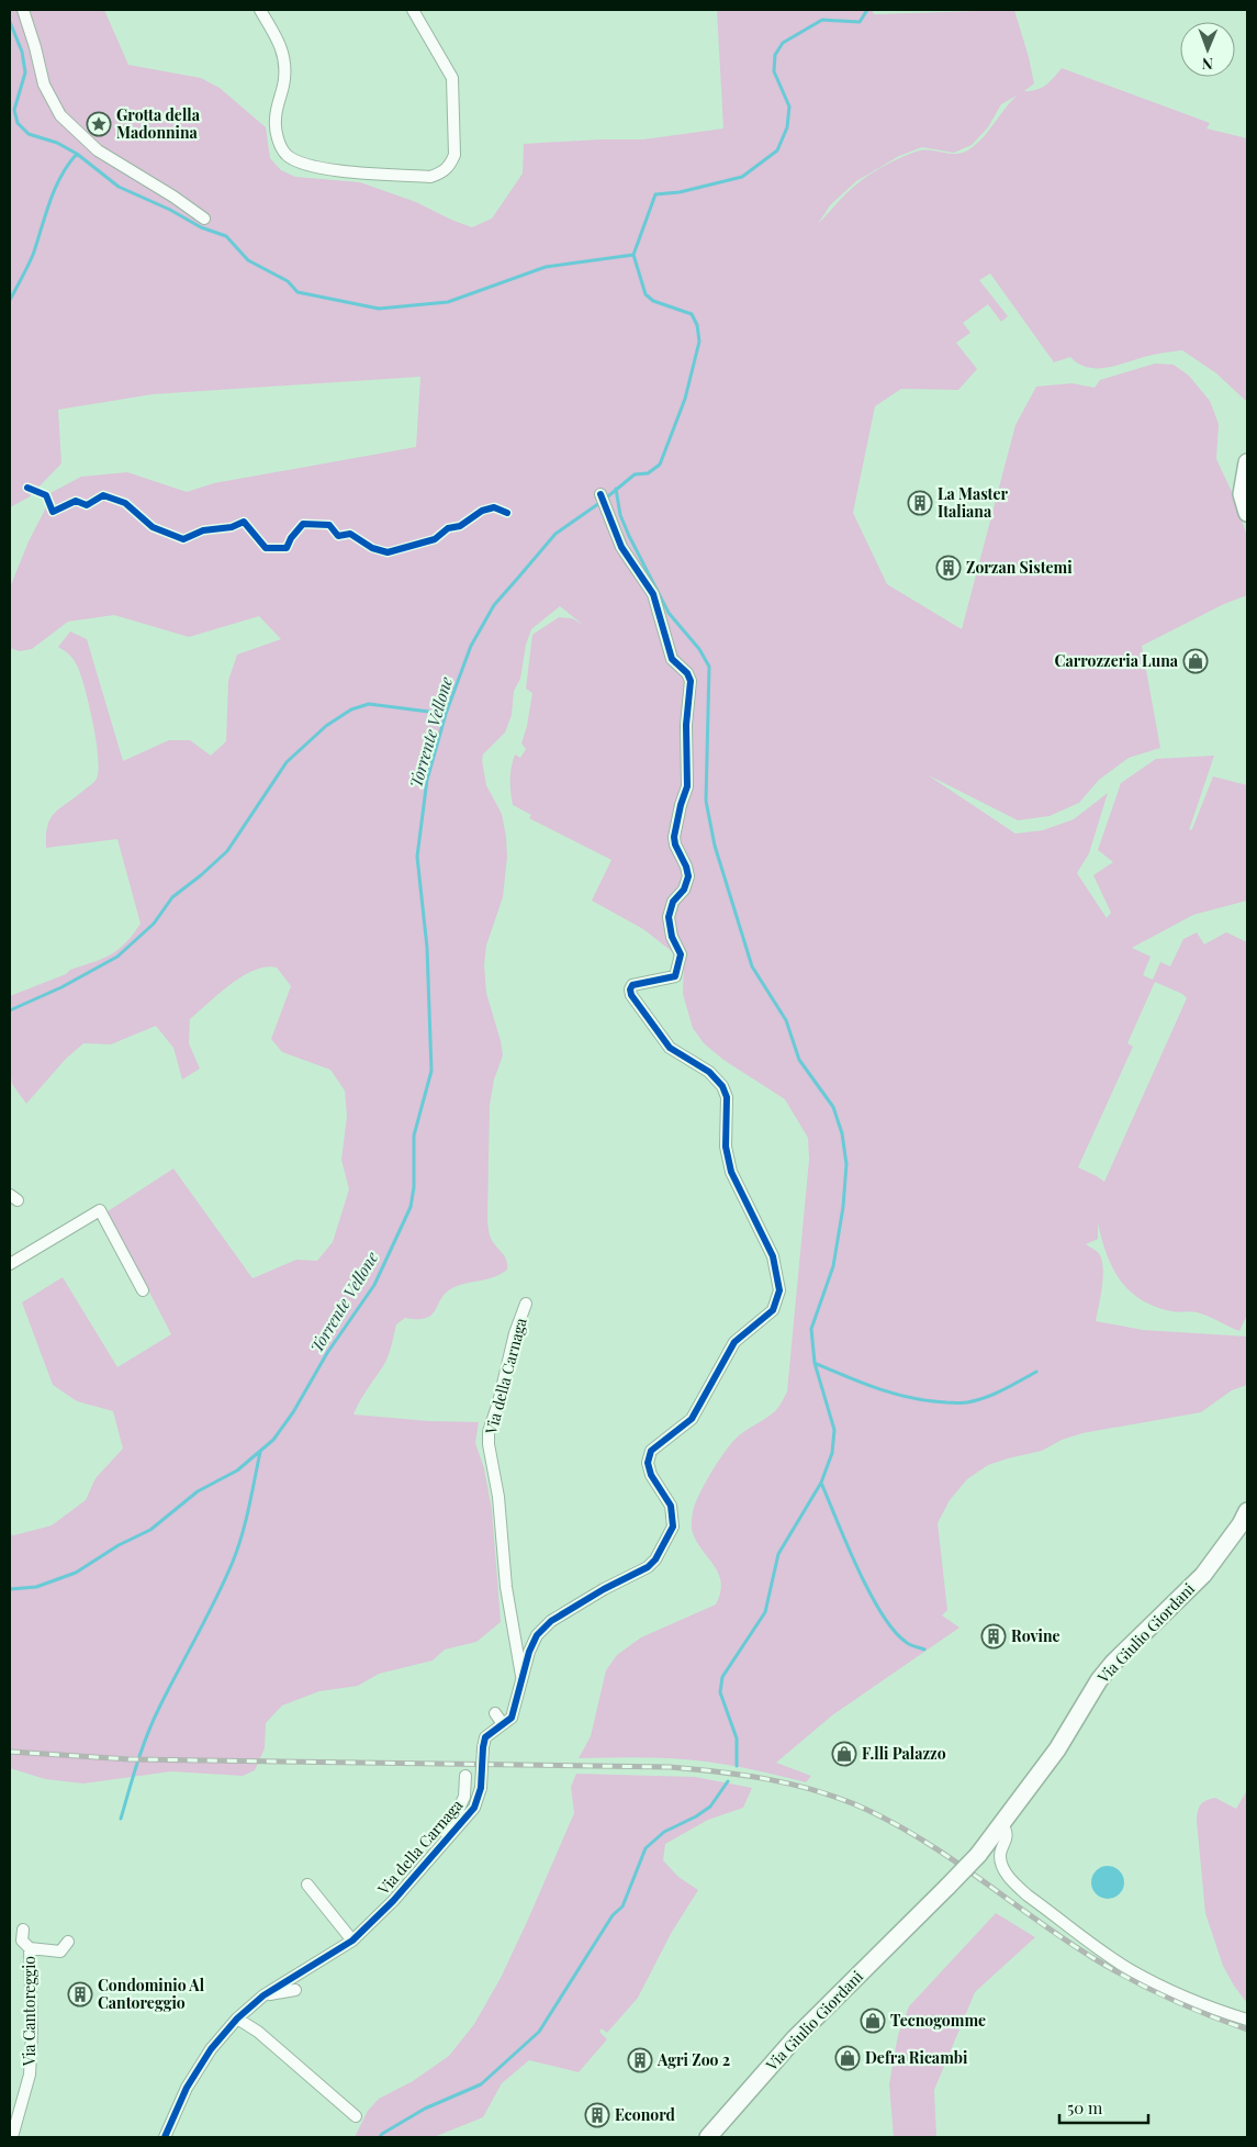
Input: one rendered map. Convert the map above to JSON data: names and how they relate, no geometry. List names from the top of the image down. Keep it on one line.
{"streets":{"street":["Via della Carnaga","Via Giulio Giordani","Via Cantoreggio"]},"water":["Torrente Vellone"],"places":{"place":["Grotta della Madonnina"],"building":["La Master Italiana","Zorzan Sistemi","Rovine","Condominio Al Cantoreggio","Agri Zoo 2","Econord"],"shop":["Carrozzeria Luna","F.lli Palazzo","Tecnogomme","Defra Ricambi"]},"scale_bar":"50 m","north":"bottom"}
